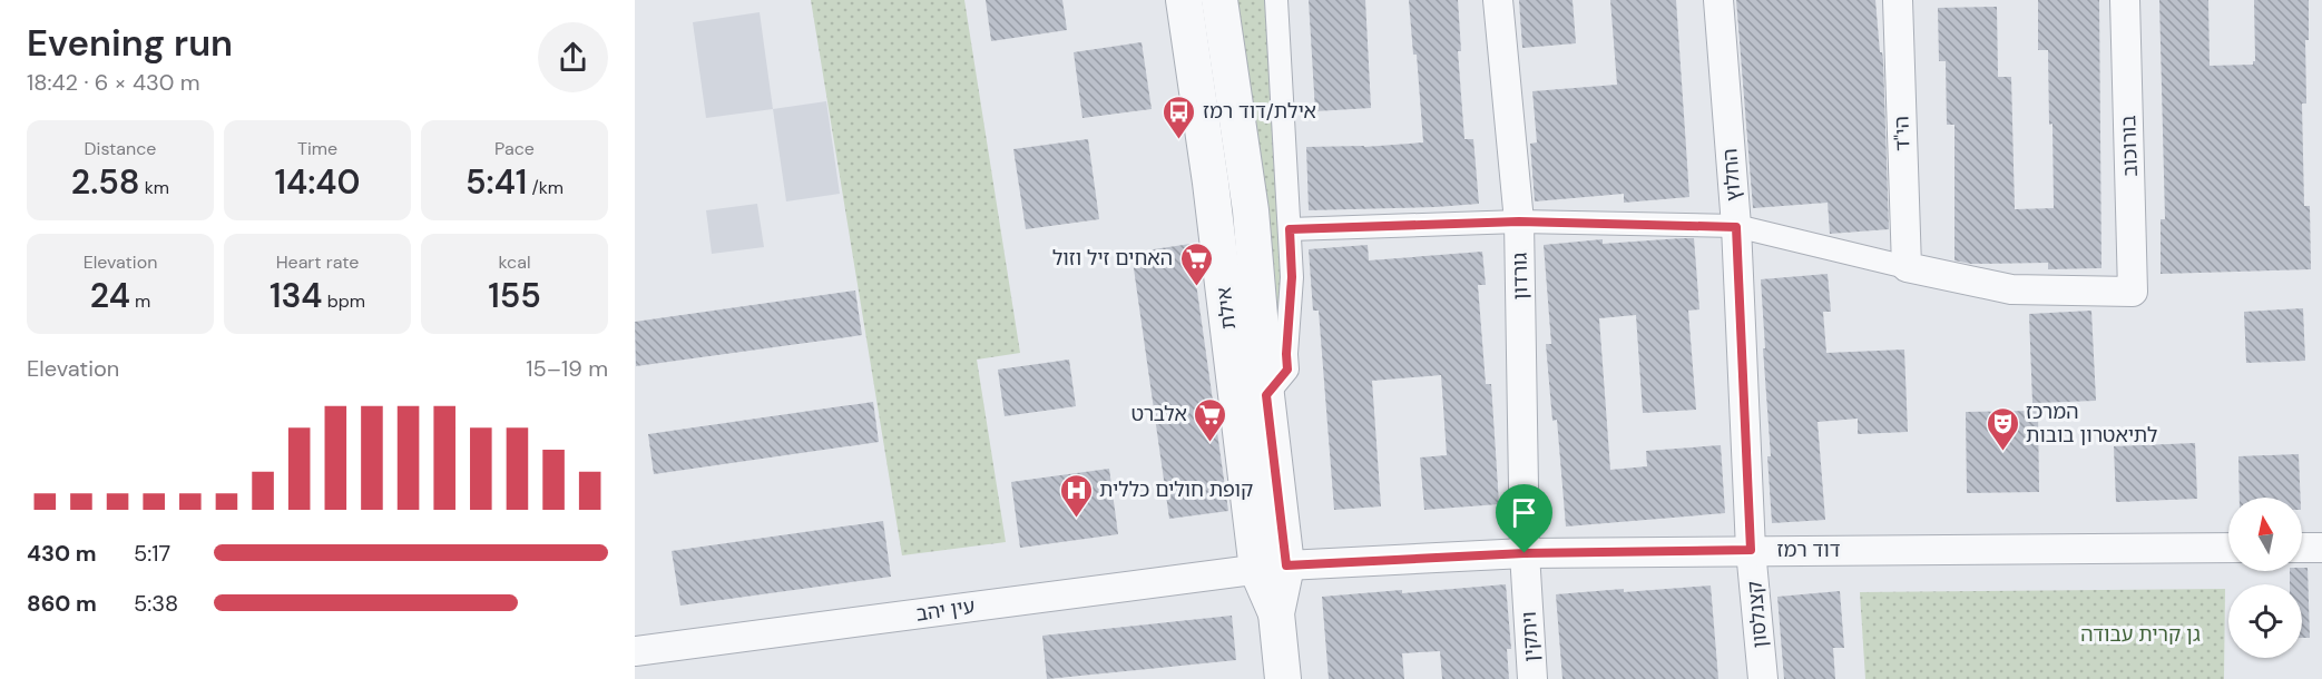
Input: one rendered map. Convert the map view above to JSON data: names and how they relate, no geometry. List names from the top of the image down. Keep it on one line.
{"streets":{"street":["הי\"ד","בורוכוב","החלוץ","גורדון","אילת","דוד רמז","עין יהב","קצנלסון","ויתקין"]},"crossings":[["הי\"ד","בורוכוב"],["החלוץ","דוד רמז"],["החלוץ","קצנלסון"],["גורדון","דוד רמז"],["גורדון","ויתקין"],["אילת","דוד רמז"],["אילת","עין יהב"],["דוד רמז","עין יהב"],["דוד רמז","קצנלסון"],["דוד רמז","ויתקין"]],"parks":["גן קרית עבודה"],"places":{"bus stop":["אילת/דוד רמז"],"supermarket":["האחים זיל וזול","אלברט"],"theatre":["המרכז לתיאטרון בובות"],"hospital":["קופת חולים כללית"]},"north":"top","page":{"heading":["Evening run","18:42 · 6 × 430 m"],"stats":[["Distance","2.58 km"],["Time","14:40"],["Pace","5:41 /km"],["Elevation","24 m"],["Heart rate","134 bpm"],["kcal","155"]],"chart":["Elevation","15–19 m"],"list":[{"name":"430 m","note":"5:17"},{"name":"860 m","note":"5:38"}]}}
